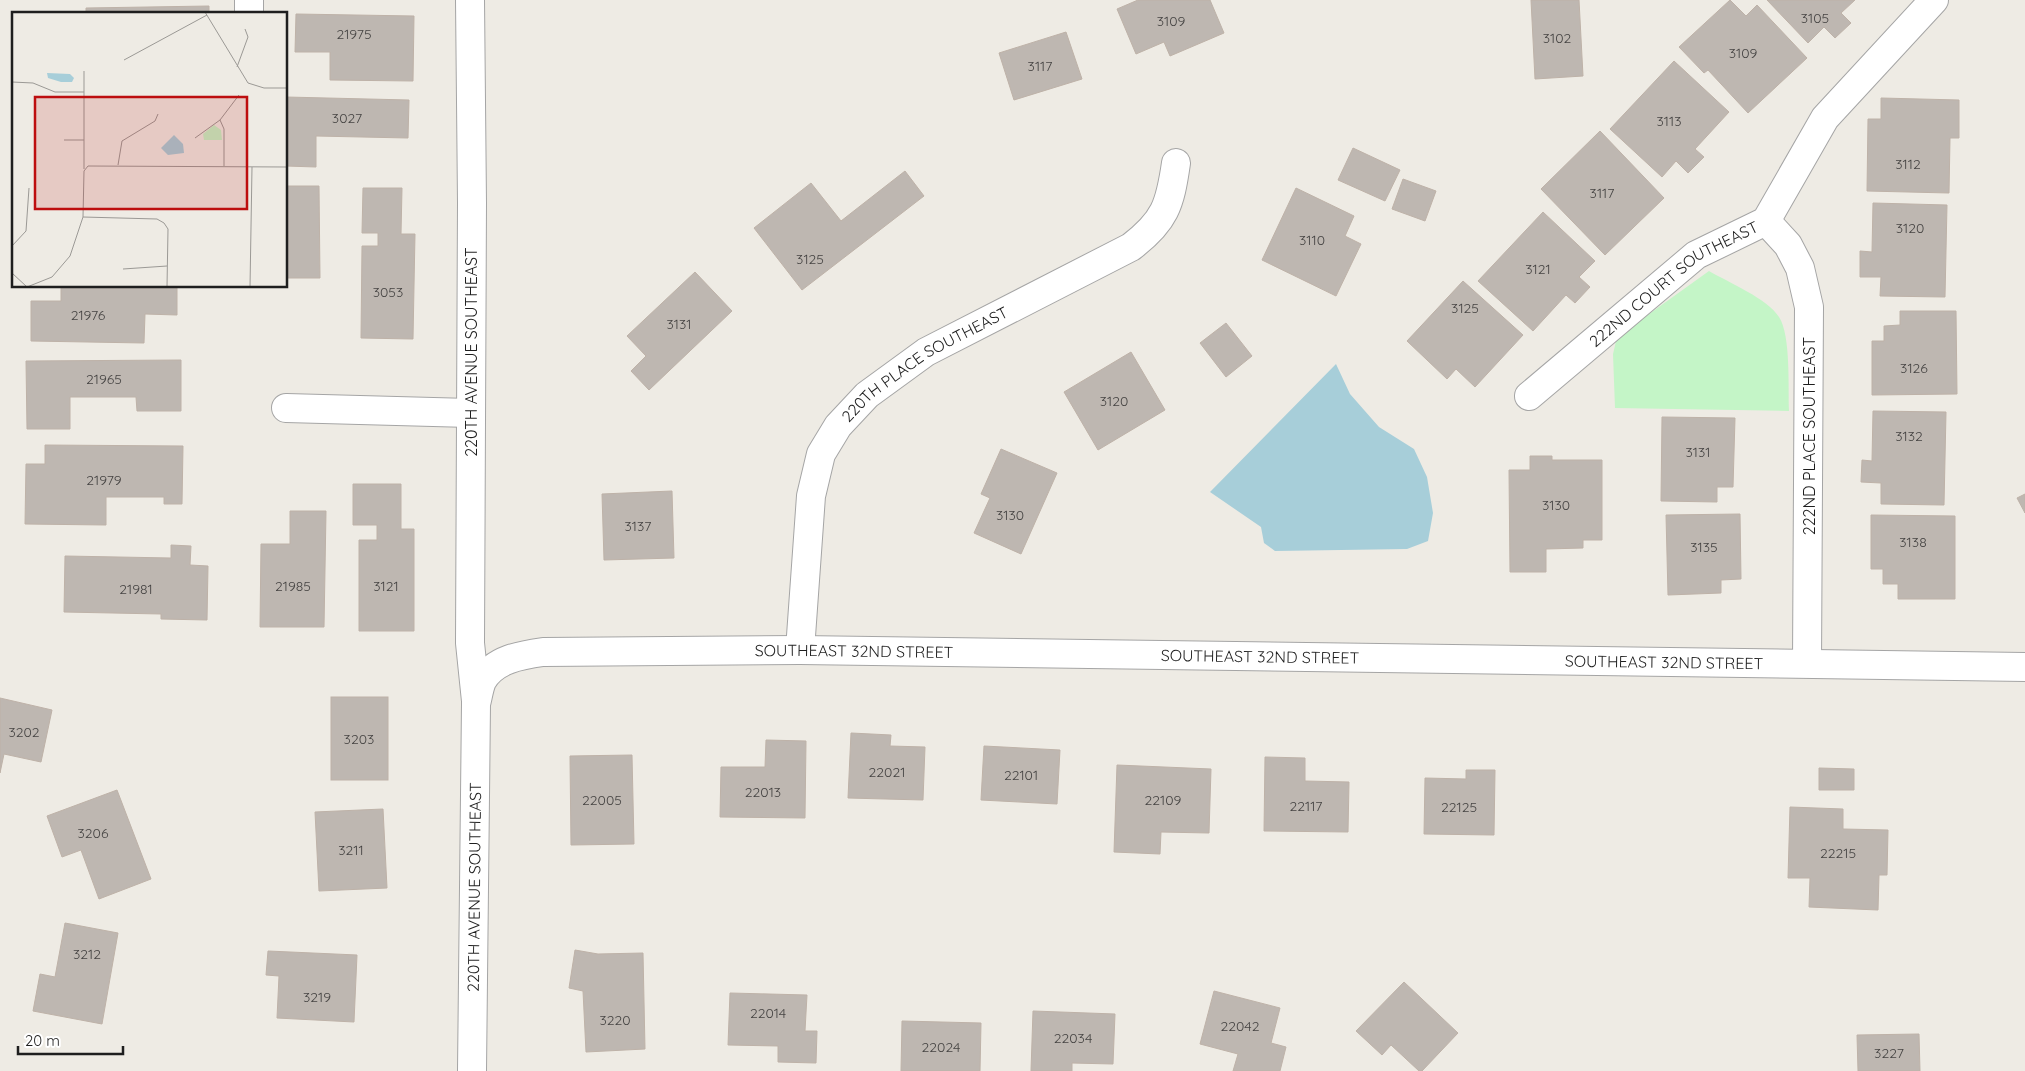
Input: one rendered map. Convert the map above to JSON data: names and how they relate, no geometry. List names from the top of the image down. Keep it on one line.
{"streets":{"street":["222ND COURT SOUTHEAST","220TH AVENUE SOUTHEAST","220TH PLACE SOUTHEAST","222ND PLACE SOUTHEAST","SOUTHEAST 32ND STREET"]},"crossings":[["222ND COURT SOUTHEAST","222ND PLACE SOUTHEAST"],["220TH AVENUE SOUTHEAST","SOUTHEAST 32ND STREET"],["220TH PLACE SOUTHEAST","SOUTHEAST 32ND STREET"],["222ND PLACE SOUTHEAST","SOUTHEAST 32ND STREET"]],"house_numbers":["3105","3109","21975","3102","3109","3117","3027","3113","3112","3117","3120","3110","3125","3121","3053","3125","21976","3131","3126","21965","3120","3132","3131","21979","3130","3130","3137","3138","3135","21985","3121","21981","3202","3203","22021","22101","22013","22005","22109","22117","22125","3206","3211","22215","3212","3219","22014","3220","22042","22034","22024","3227"],"scale_bar":"20 m"}
